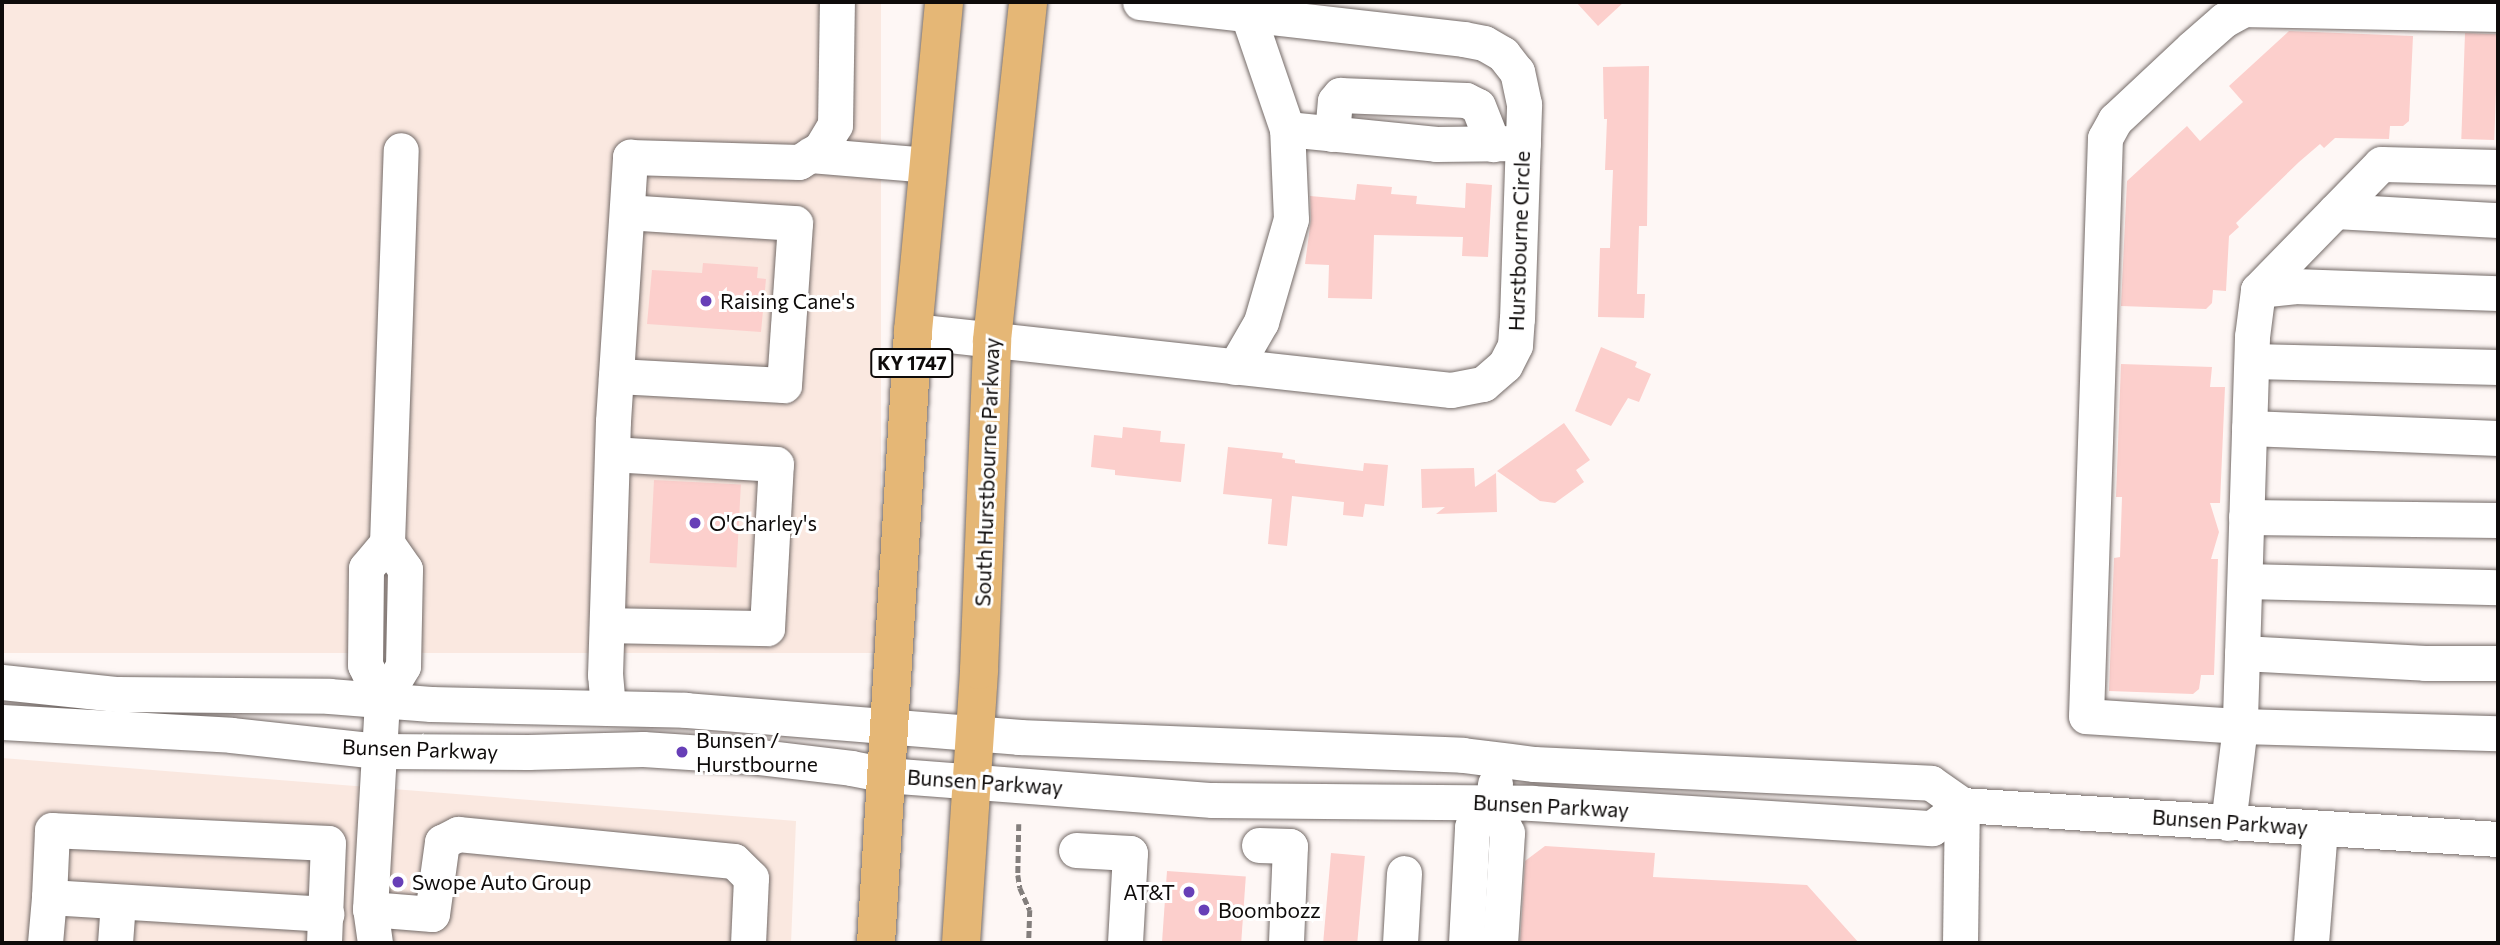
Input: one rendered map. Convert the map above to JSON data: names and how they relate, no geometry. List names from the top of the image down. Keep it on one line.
{"streets":{"main road":["KY 1747","South Hurstbourne Parkway"],"street":["Hurstbourne Circle","Bunsen Parkway"]},"crossings":[["Hurstbourne Circle","KY 1747"],["Hurstbourne Circle","South Hurstbourne Parkway"],["KY 1747","Bunsen Parkway"],["South Hurstbourne Parkway","Bunsen Parkway"]],"places":["Raising Cane's","O'Charley's","Bunsen / Hurstbourne","Swope Auto Group","AT&T","Boombozz"]}
